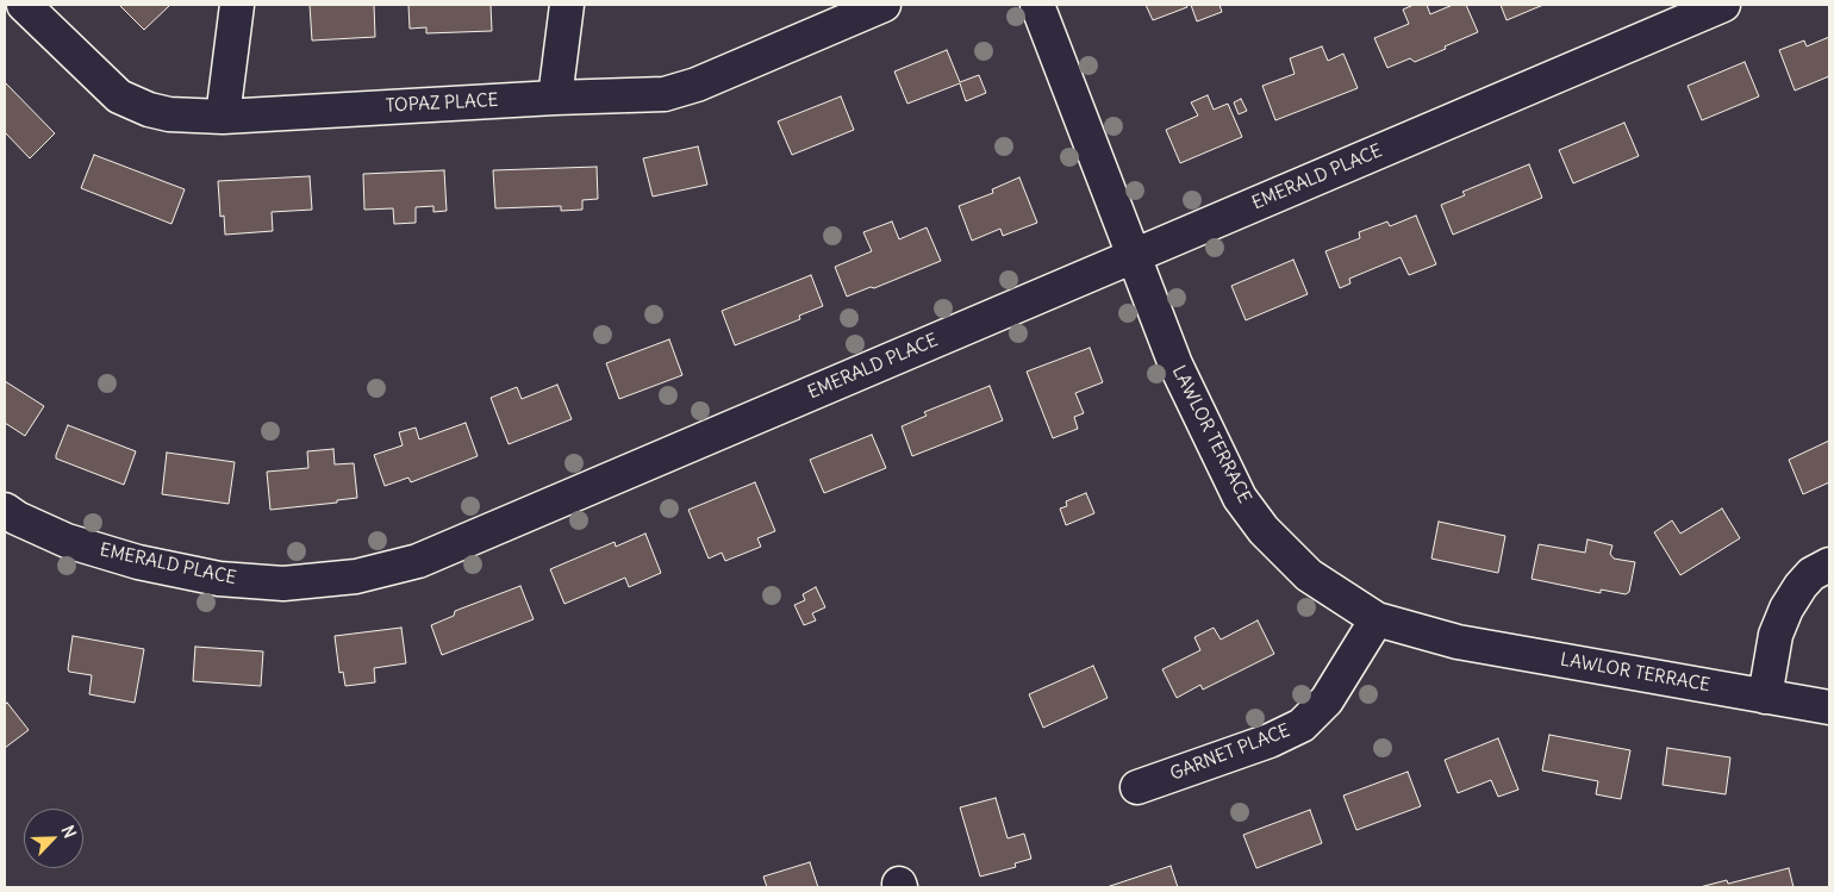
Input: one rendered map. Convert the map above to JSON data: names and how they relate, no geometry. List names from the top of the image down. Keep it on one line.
{"streets":{"street":["TOPAZ PLACE","EMERALD PLACE","LAWLOR TERRACE","GARNET PLACE"]},"crossings":[["EMERALD PLACE","LAWLOR TERRACE"],["LAWLOR TERRACE","GARNET PLACE"]],"north":"top right"}
